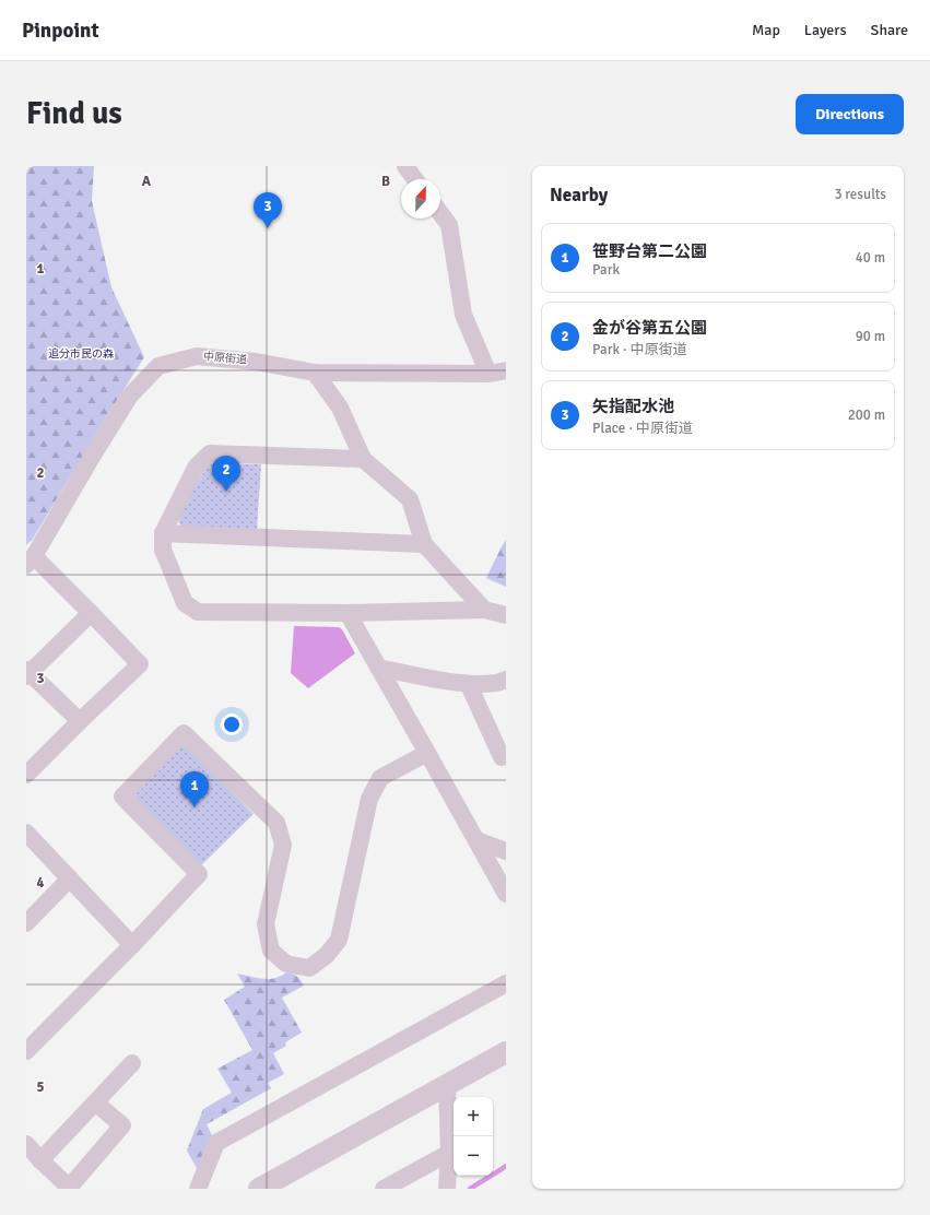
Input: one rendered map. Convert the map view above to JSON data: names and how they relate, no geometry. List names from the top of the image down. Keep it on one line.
{"streets":{"street":["中原街道"]},"parks":["追分市民の森"],"north":"top","page":{"header":"Pinpoint","nav":["Map","Layers","Share"],"buttons":"Directions","title":"Find us","heading":["Nearby","3 results"],"pins":["3","2","1"],"list":[{"mark":"1","name":"笹野台第二公園","note":"Park","value":"40 m"},{"mark":"2","name":"金が谷第五公園","note":"Park · 中原街道","value":"90 m"},{"mark":"3","name":"矢指配水池","note":"Place · 中原街道","value":"200 m"}],"map_buttons":["+","−"]},"grid":{"columns":["A","B"],"rows":["1","2","3","4","5"]}}
